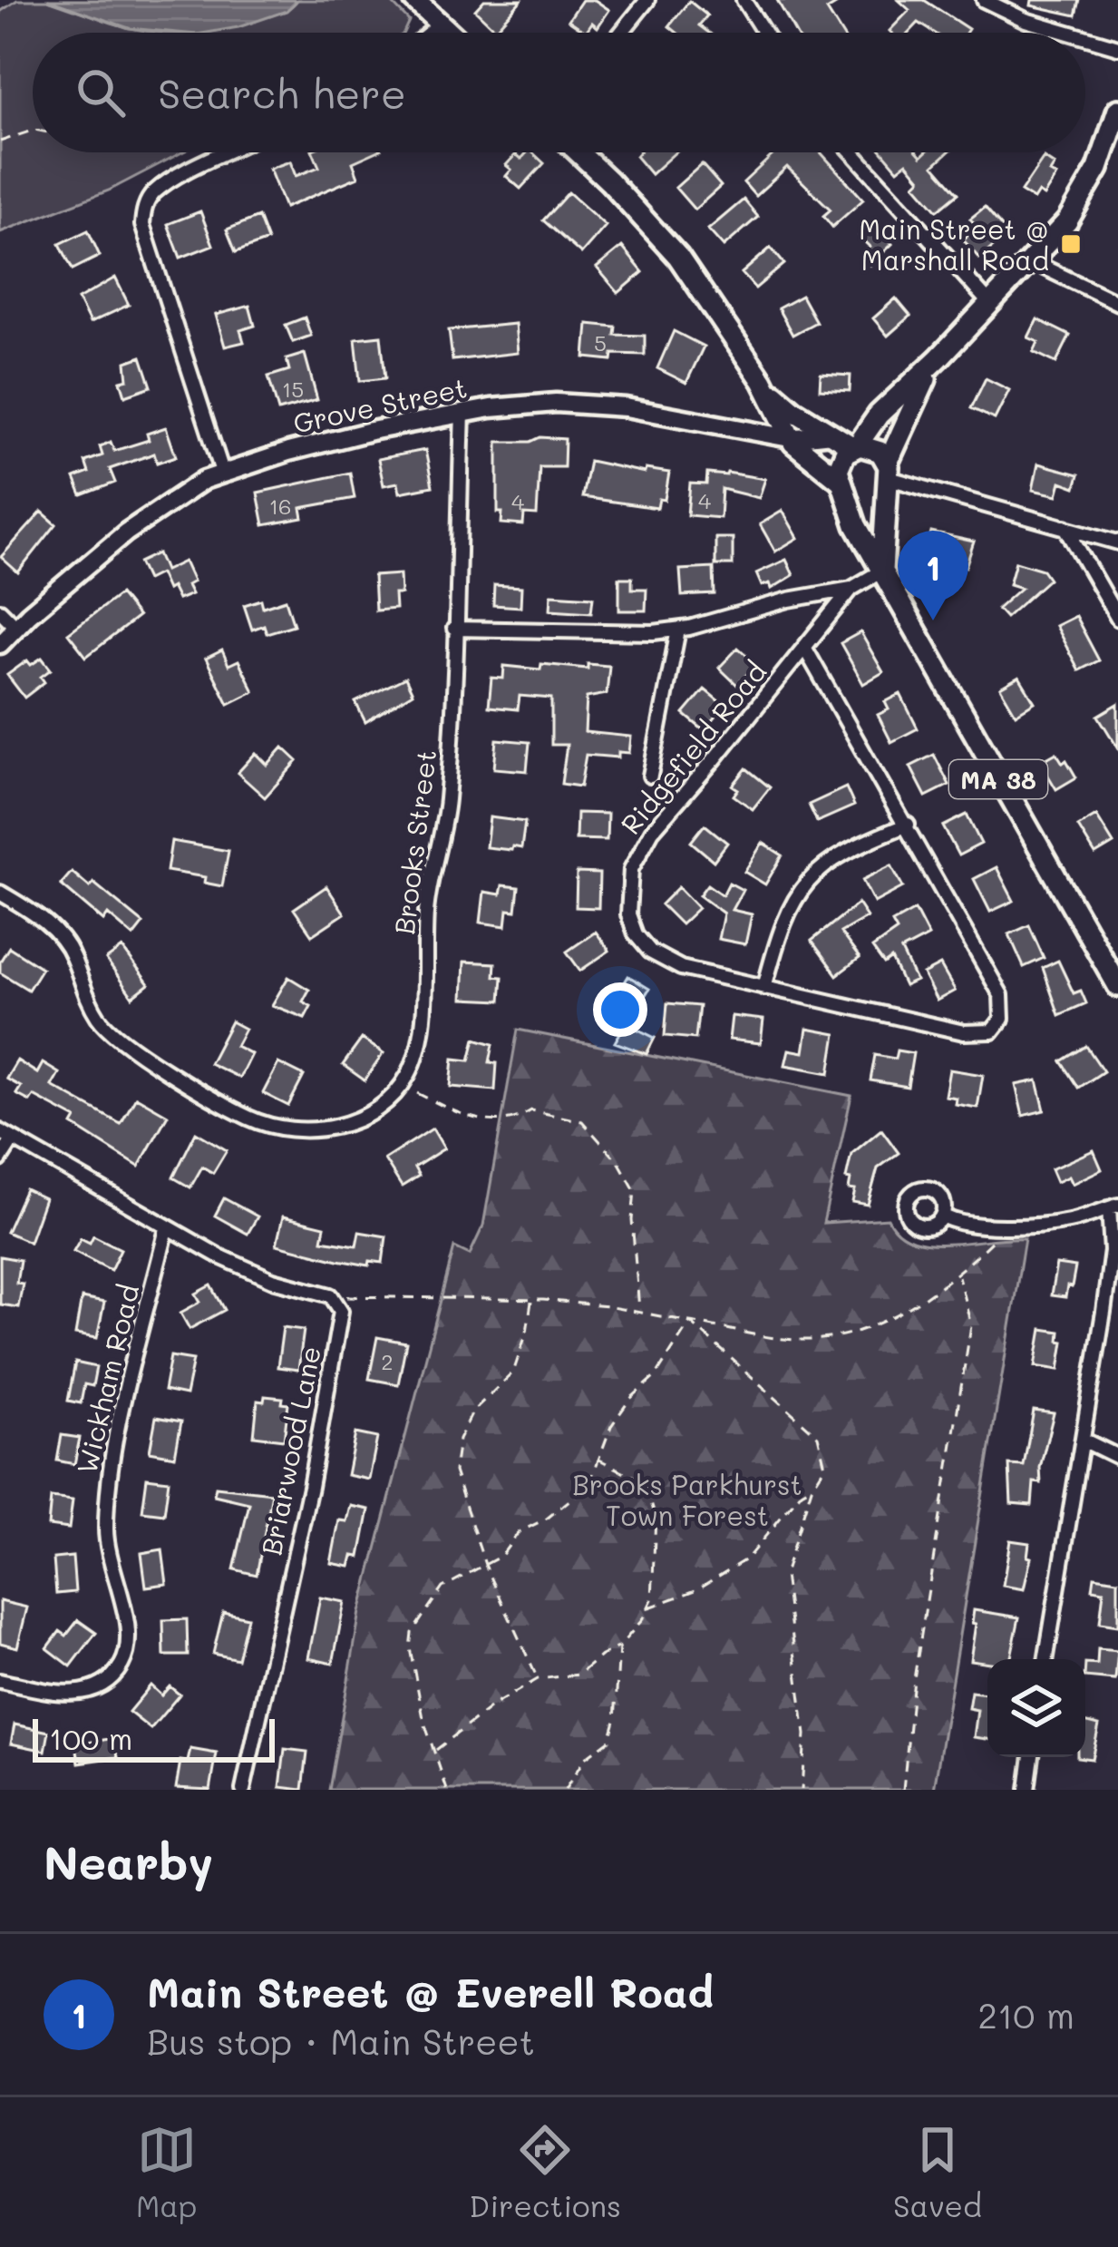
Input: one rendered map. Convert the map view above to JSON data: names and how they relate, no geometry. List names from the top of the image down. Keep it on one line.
{"streets":{"main road":["MA 38"],"street":["Grove Street","Ridgefield Road","Brooks Street","Wickham Road","Briarwood Lane"]},"crossings":[["Grove Street","Brooks Street"],["Ridgefield Road","MA 38"]],"parks":["Brooks Parkhurst Town Forest"],"places":{"transit":["Main Street @ Marshall Road"]},"house_numbers":["5","15","4","4","16","2"],"scale_bar":"100 m","page":{"search":"Search here","pins":"1","scale":"100 m","heading":"Nearby","list":[{"mark":"1","name":"Main Street @ Everell Road","note":"Bus stop · Main Street","value":"210 m"}],"nav":["Map","Directions","Saved"]}}
